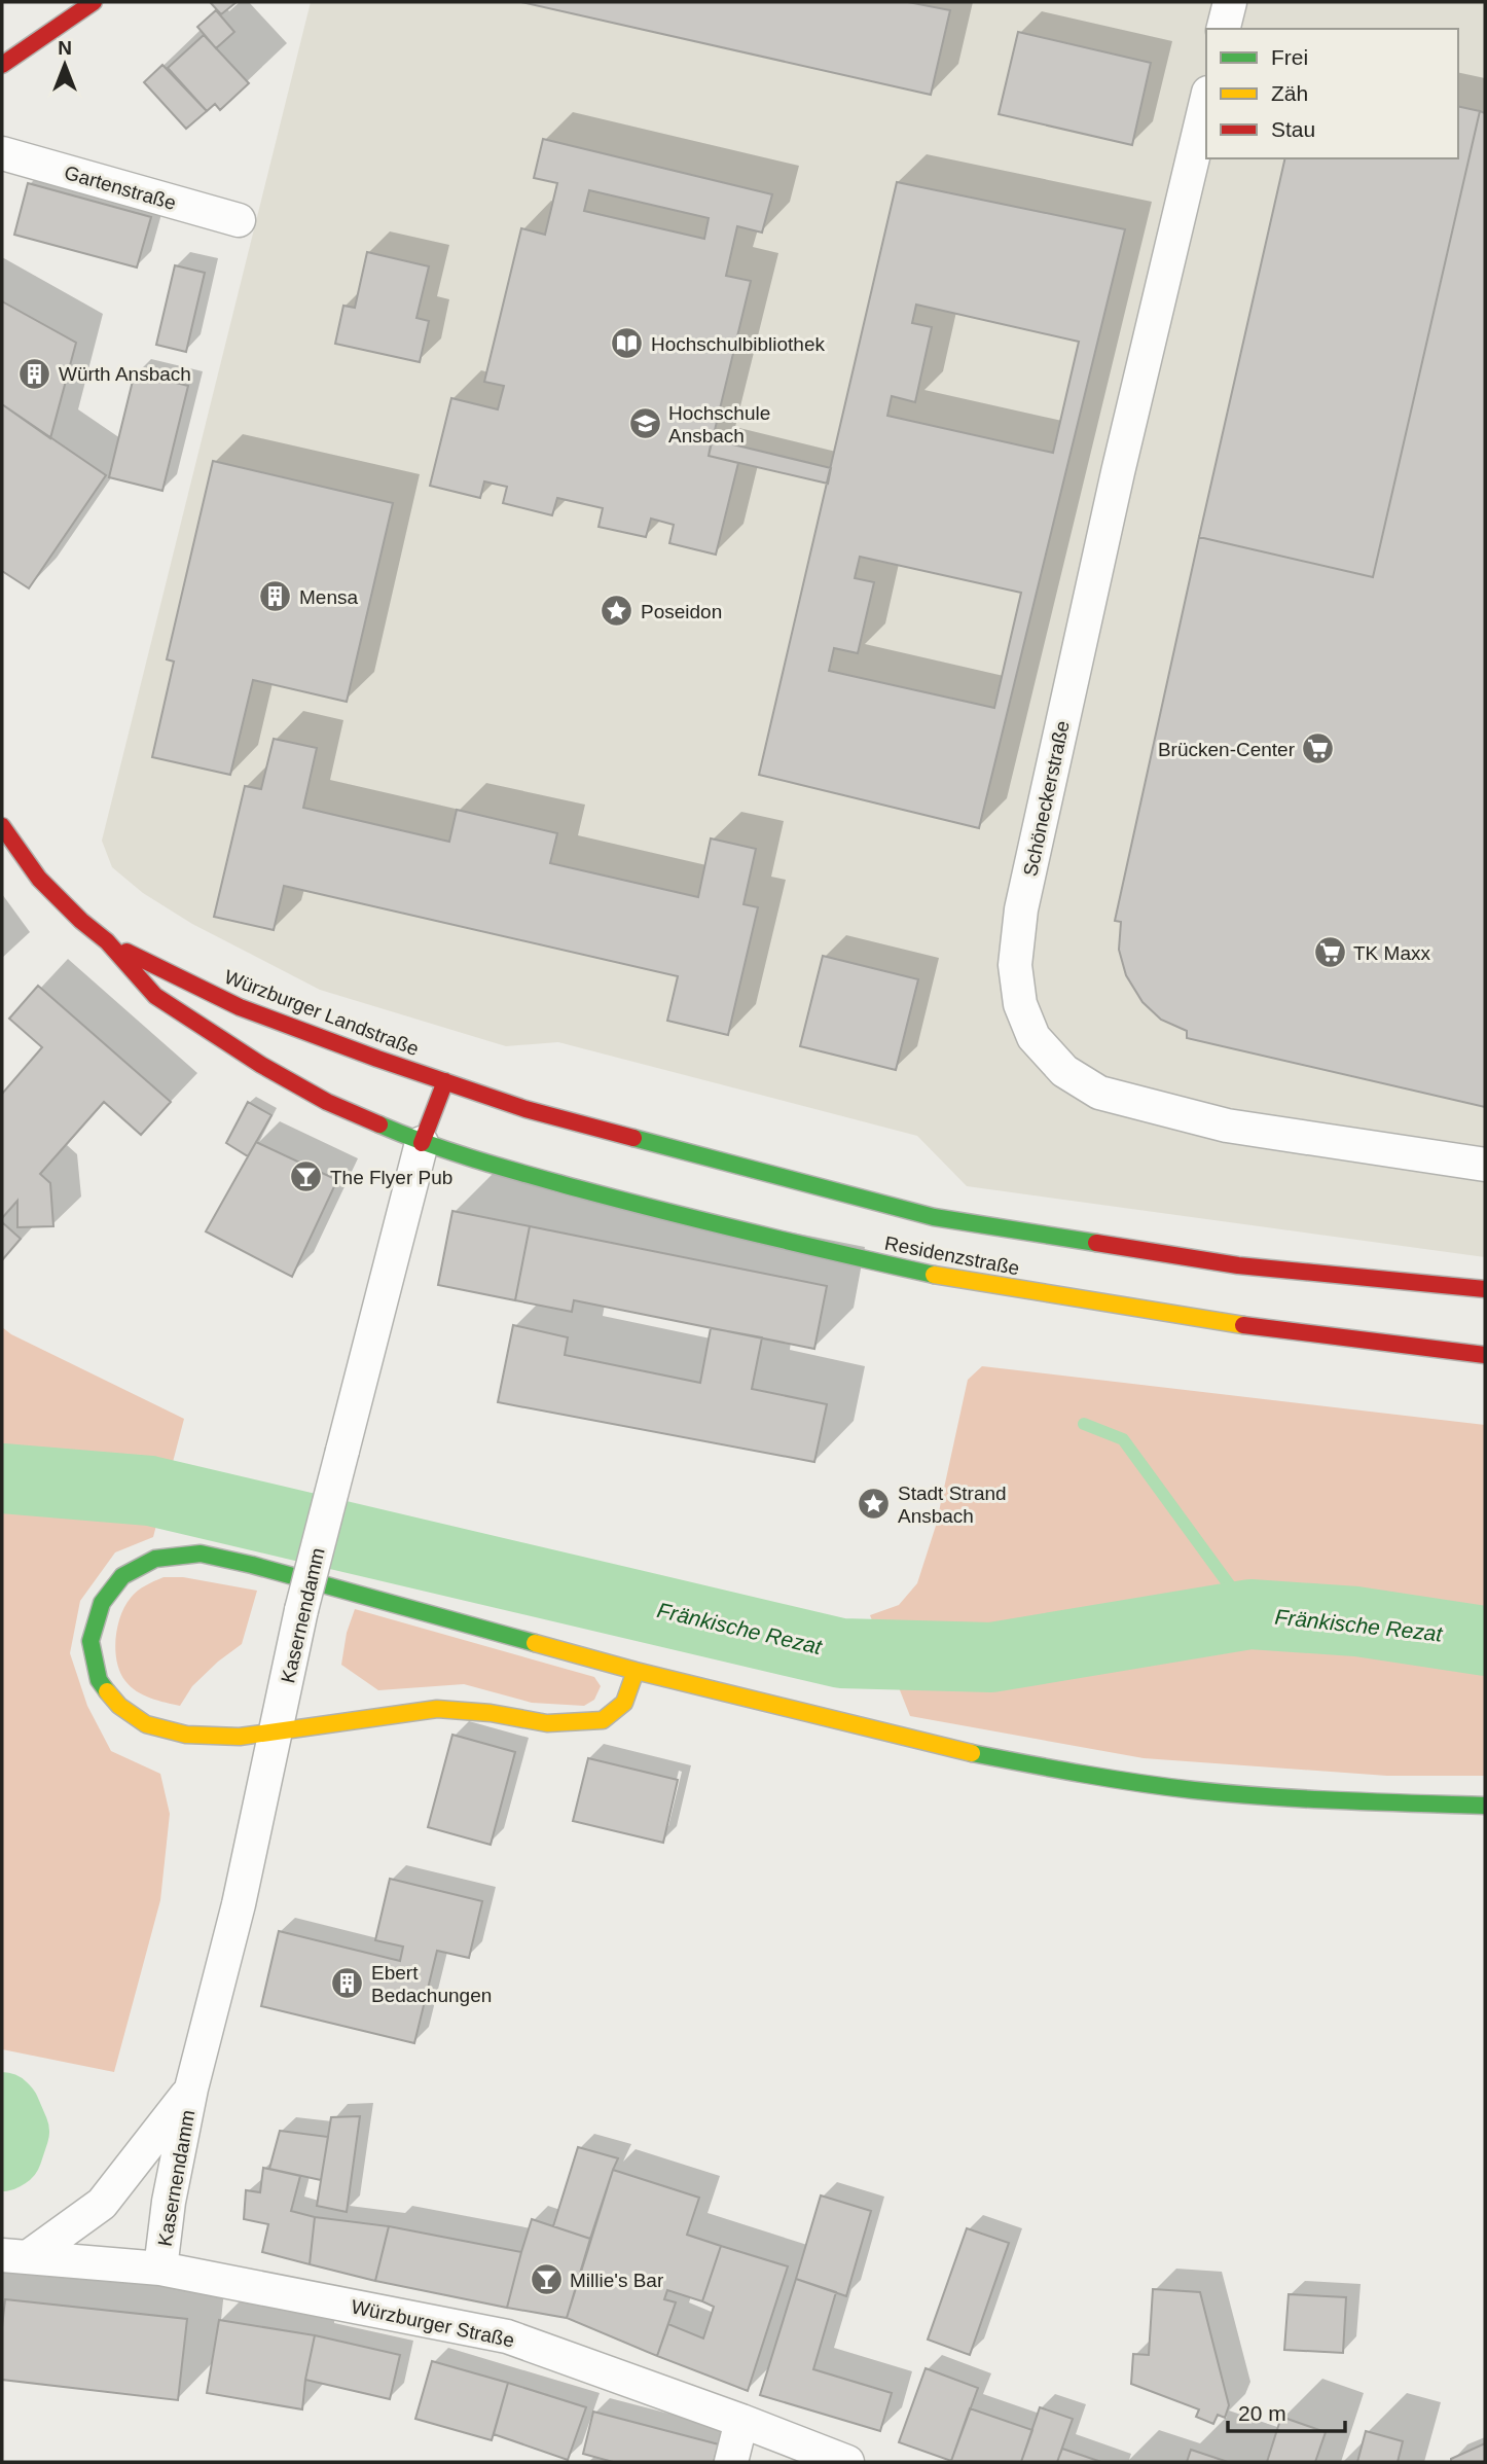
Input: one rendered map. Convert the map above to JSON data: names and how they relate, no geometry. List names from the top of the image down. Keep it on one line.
{"streets":{"main road":["Würzburger Landstraße","Residenzstraße"],"street":["Gartenstraße","Schöneckerstraße","Kasernendamm","Würzburger Straße"]},"crossings":[["Würzburger Landstraße","Residenzstraße"],["Würzburger Landstraße","Kasernendamm"],["Residenzstraße","Kasernendamm"],["Kasernendamm","Würzburger Straße"]],"water":["Fränkische Rezat"],"places":{"library":["Hochschulbibliothek"],"building":["Würth Ansbach","Mensa","Ebert Bedachungen"],"school or university":["Hochschule Ansbach"],"place":["Poseidon","Stadt Strand Ansbach"],"supermarket":["Brücken-Center","TK Maxx"],"bar":["The Flyer Pub","Millie's Bar"]},"legend":["Frei","Zäh","Stau"],"scale_bar":"20 m","north":"top"}
